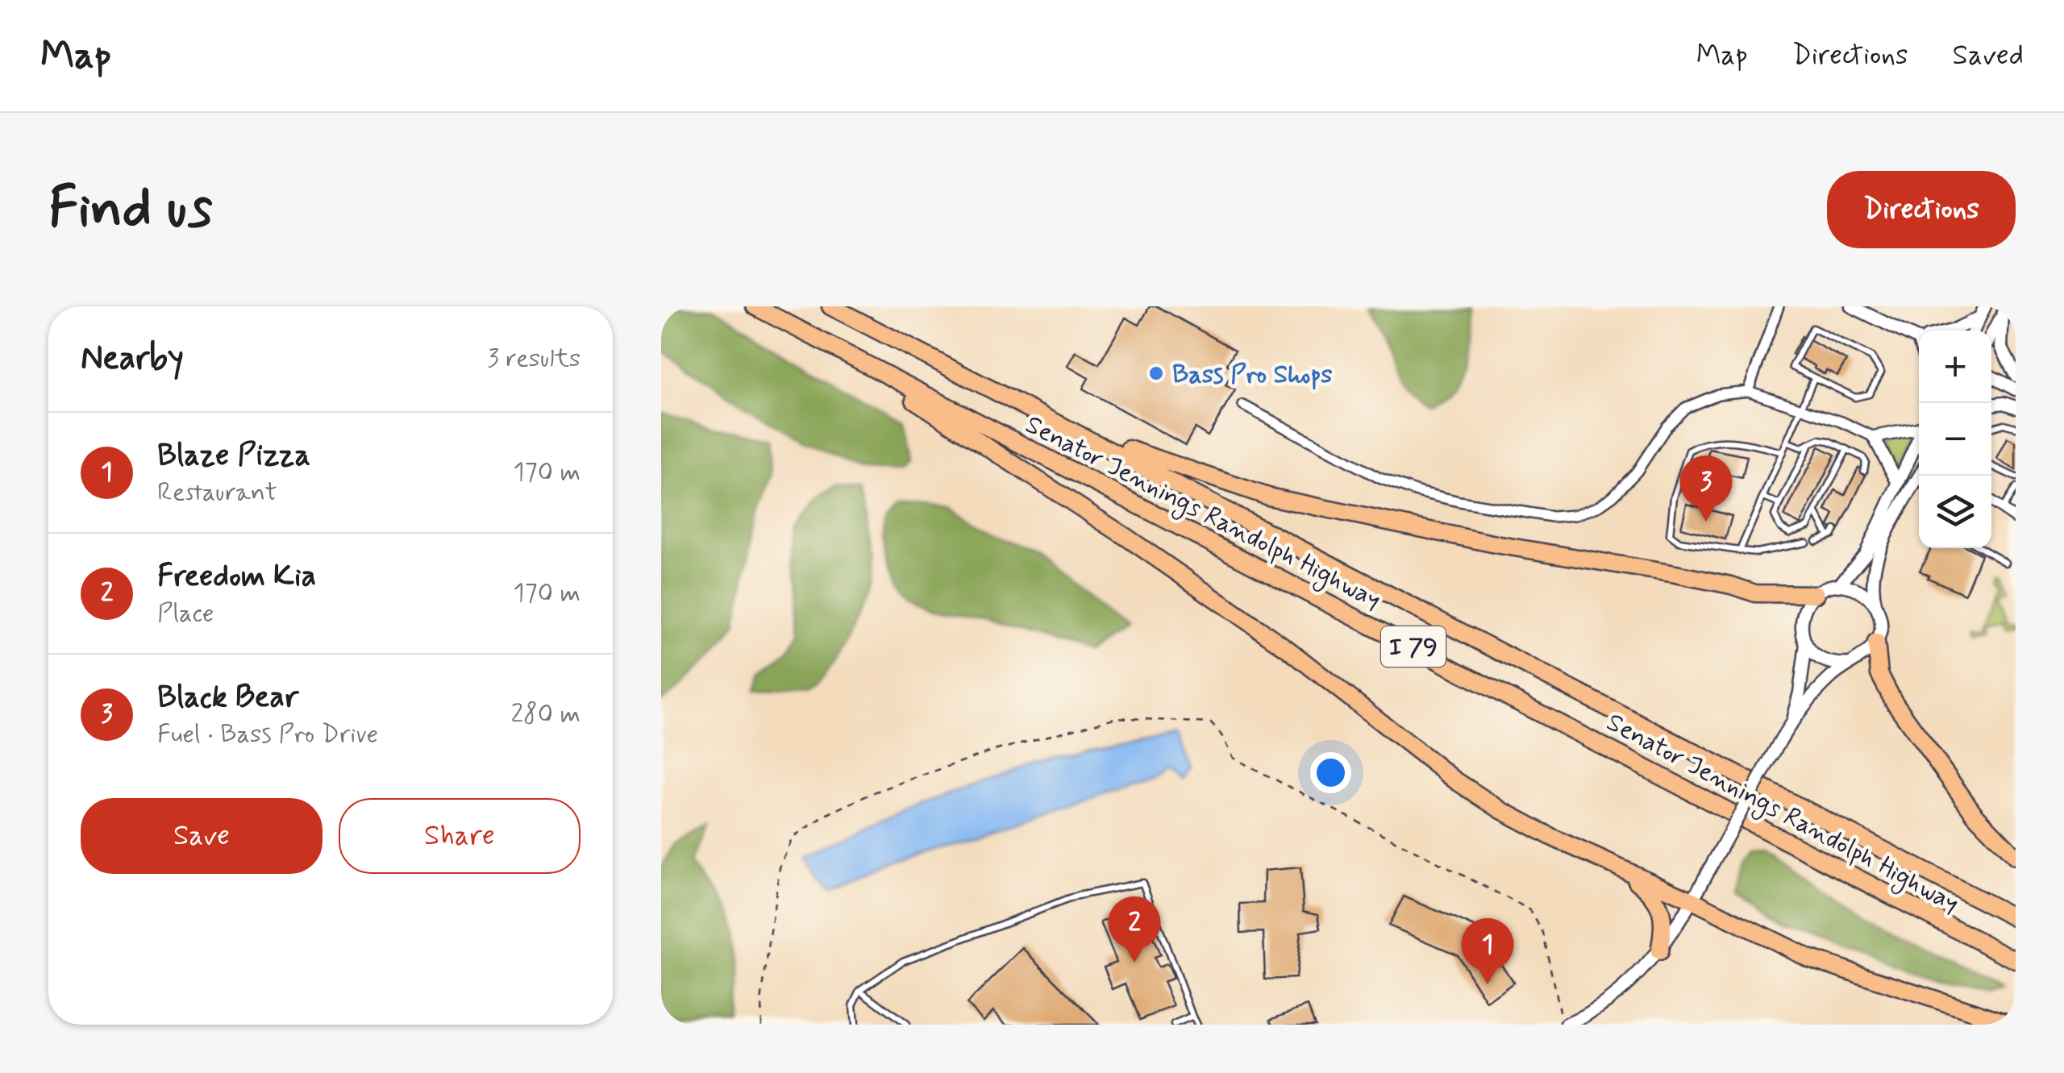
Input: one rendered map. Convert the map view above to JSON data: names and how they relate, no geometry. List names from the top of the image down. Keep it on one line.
{"streets":{"highway":["Senator Jennings Randolph Highway","I 79"]},"places":["Bass Pro Shops"],"page":{"header":"Map","nav":["Map","Directions","Saved"],"buttons":["Directions",["Save","Share"]],"title":"Find us","heading":["Nearby","3 results"],"map_buttons":["+","−"],"list":[{"mark":"1","name":"Blaze Pizza","note":"Restaurant","value":"170 m"},{"mark":"2","name":"Freedom Kia","note":"Place","value":"170 m"},{"mark":"3","name":"Black Bear","note":"Fuel · Bass Pro Drive","value":"280 m"}],"pins":["3","2","1"]}}
